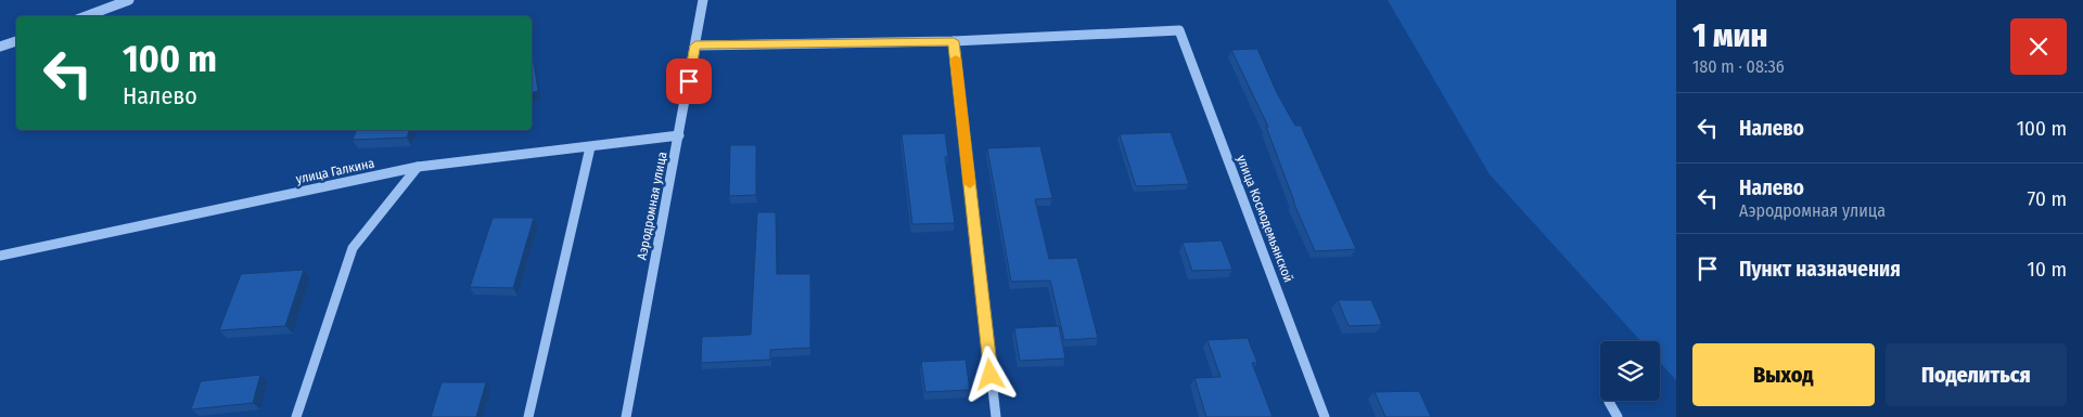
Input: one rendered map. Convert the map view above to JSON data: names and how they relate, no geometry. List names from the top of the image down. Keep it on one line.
{"streets":{"street":["улица Галкина","Аэродромная улица","улица Космодемьянской"]},"crossings":[["улица Галкина","Аэродромная улица"]],"page":{"heading":["1 мин","180 m · 08:36"],"turn":["100 m","Налево"],"list":[{"name":"Налево","value":"100 m"},{"name":"Налево","note":"Аэродромная улица","value":"70 m"},{"name":"Пункт назначения","value":"10 m"}],"buttons":["Выход","Поделиться"]}}
